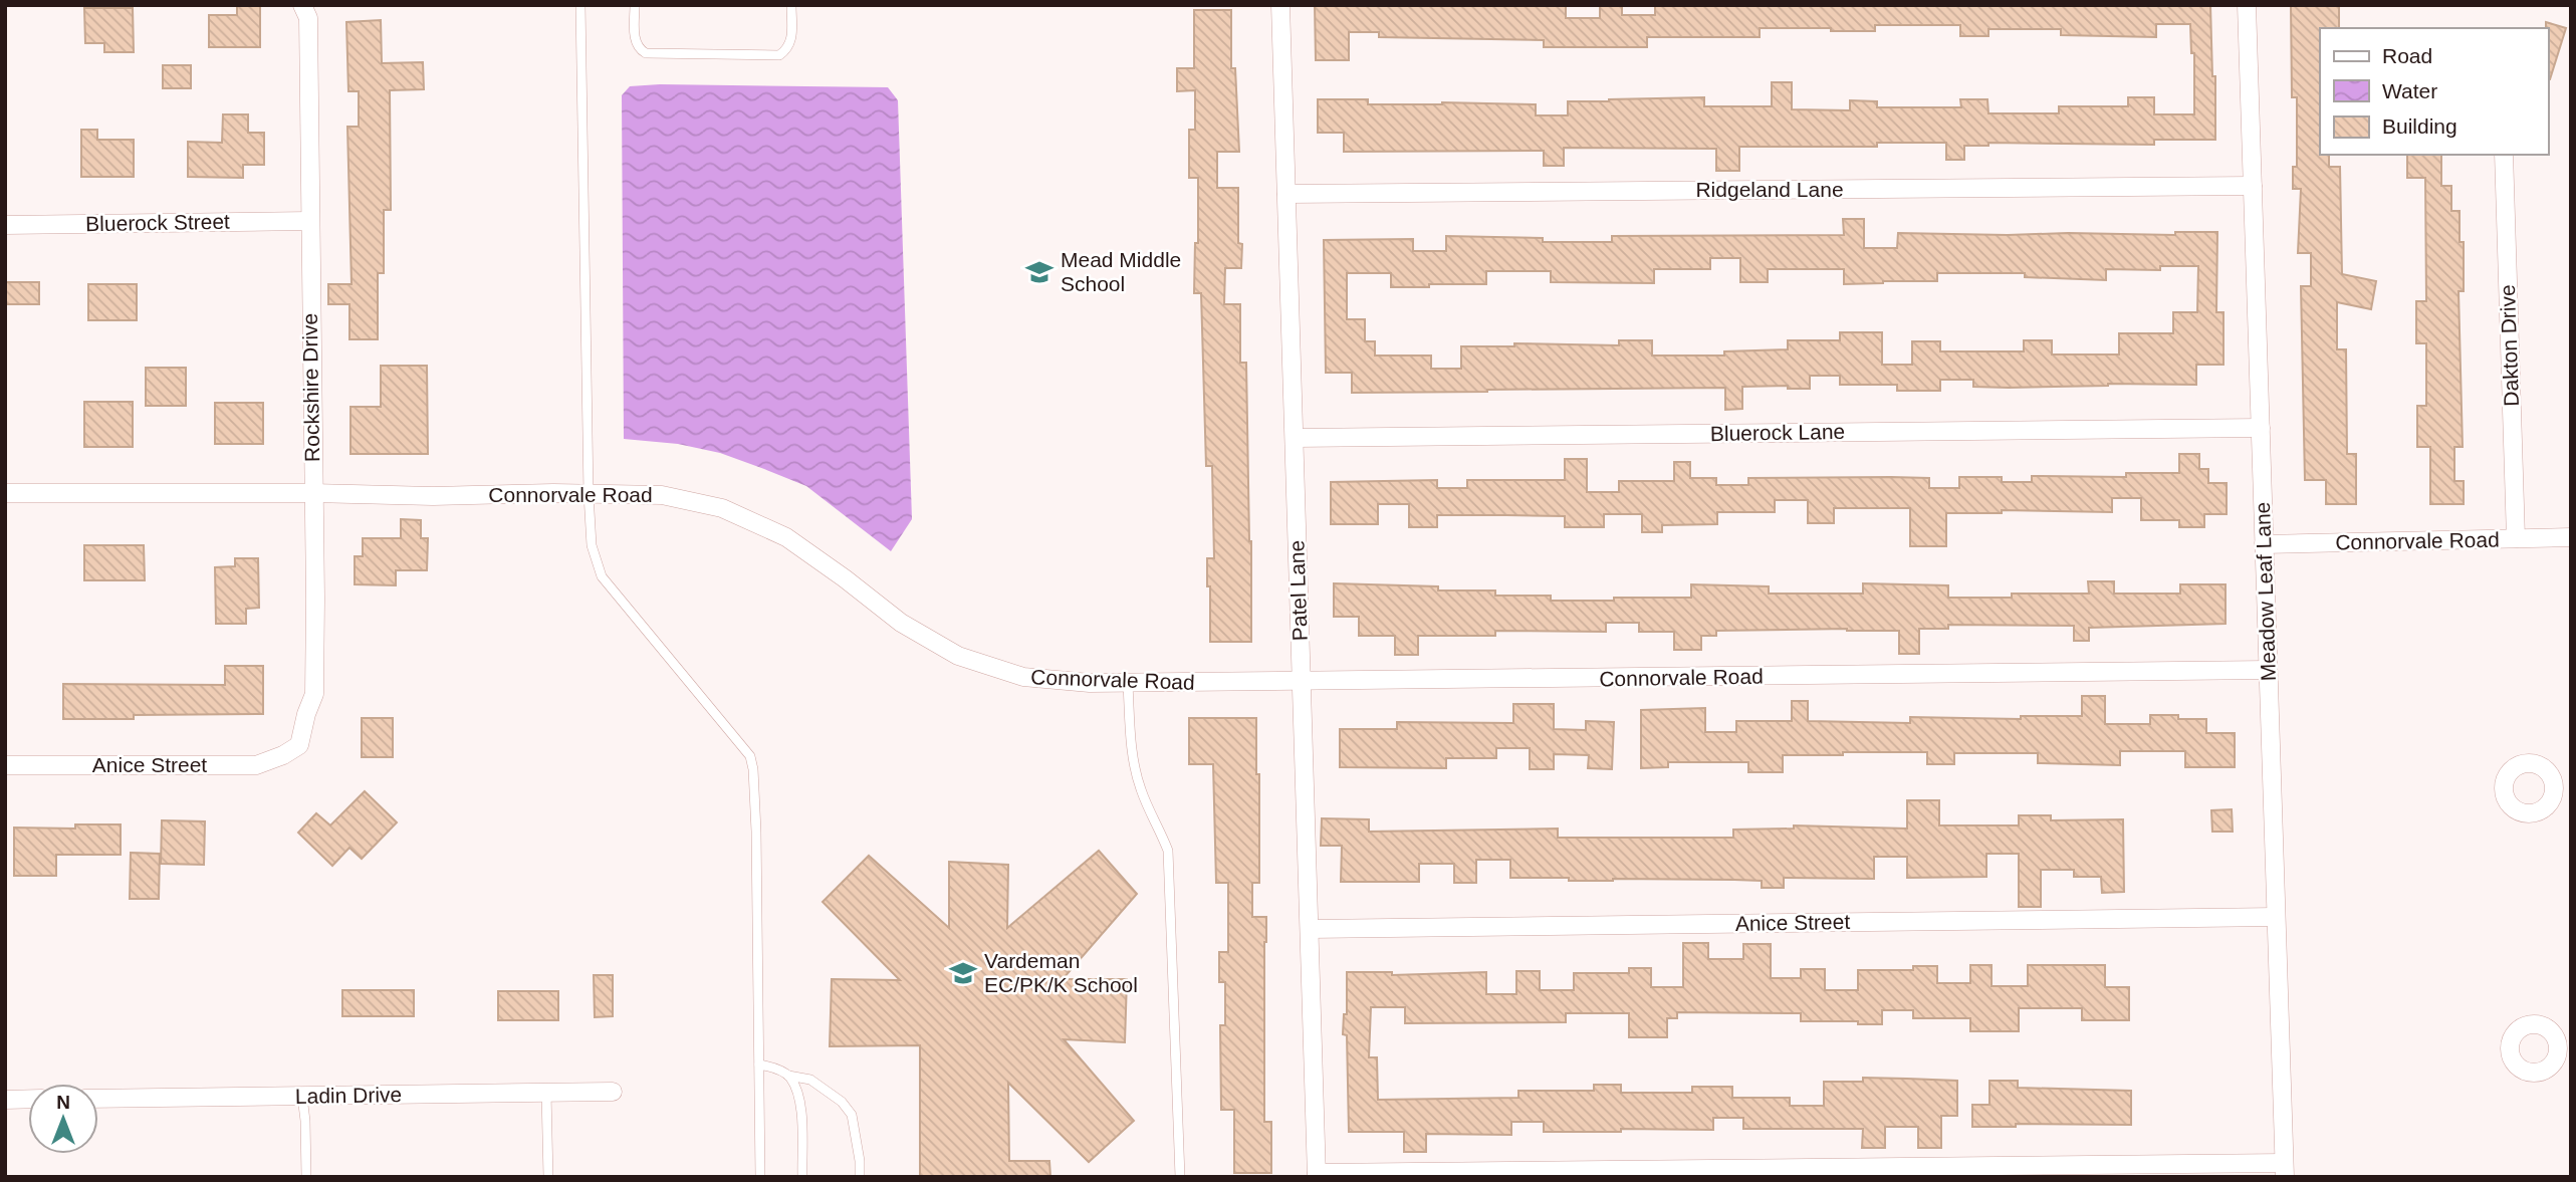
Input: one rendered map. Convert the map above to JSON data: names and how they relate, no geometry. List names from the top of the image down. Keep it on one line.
{"streets":{"street":["Ridgeland Lane","Bluerock Street","Dakton Drive","Rockshire Drive","Bluerock Lane","Connorvale Road","Patel Lane","Meadow Leaf Lane","Anice Street","Ladin Drive"]},"crossings":[["Ridgeland Lane","Patel Lane"],["Ridgeland Lane","Meadow Leaf Lane"],["Bluerock Street","Rockshire Drive"],["Dakton Drive","Connorvale Road"],["Rockshire Drive","Connorvale Road"],["Rockshire Drive","Anice Street"],["Bluerock Lane","Patel Lane"],["Bluerock Lane","Meadow Leaf Lane"],["Connorvale Road","Patel Lane"],["Connorvale Road","Meadow Leaf Lane"],["Patel Lane","Anice Street"],["Meadow Leaf Lane","Anice Street"]],"places":{"school or university":["Mead Middle School","Vardeman EC/PK/K School"]},"legend":["Road","Water","Building"],"north":"top"}
